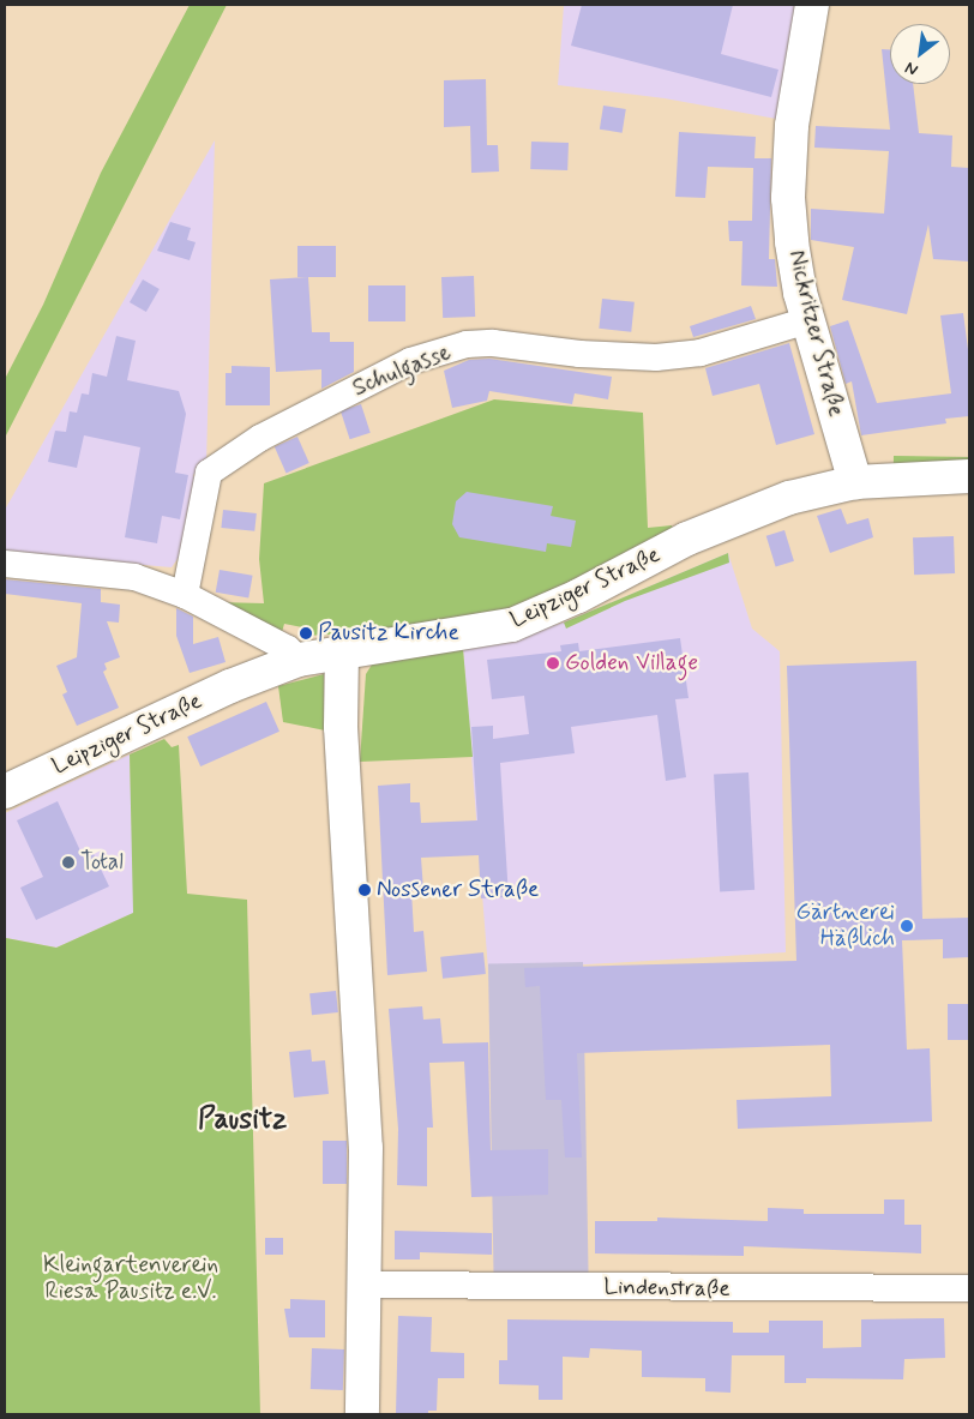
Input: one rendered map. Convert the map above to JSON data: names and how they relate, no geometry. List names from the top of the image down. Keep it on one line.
{"streets":{"street":["Nickritzer Straße","Schulgasse","Leipziger Straße","Lindenstraße"]},"crossings":[["Nickritzer Straße","Schulgasse"],["Nickritzer Straße","Leipziger Straße"]],"districts":["Pausitz"],"parks":["Kleingartenverein Riesa Pausitz e.V."],"places":["Pausitz Kirche","Golden Village","Total","Nossener Straße","Gärtnerei Häßlich"],"north":"bottom left"}
